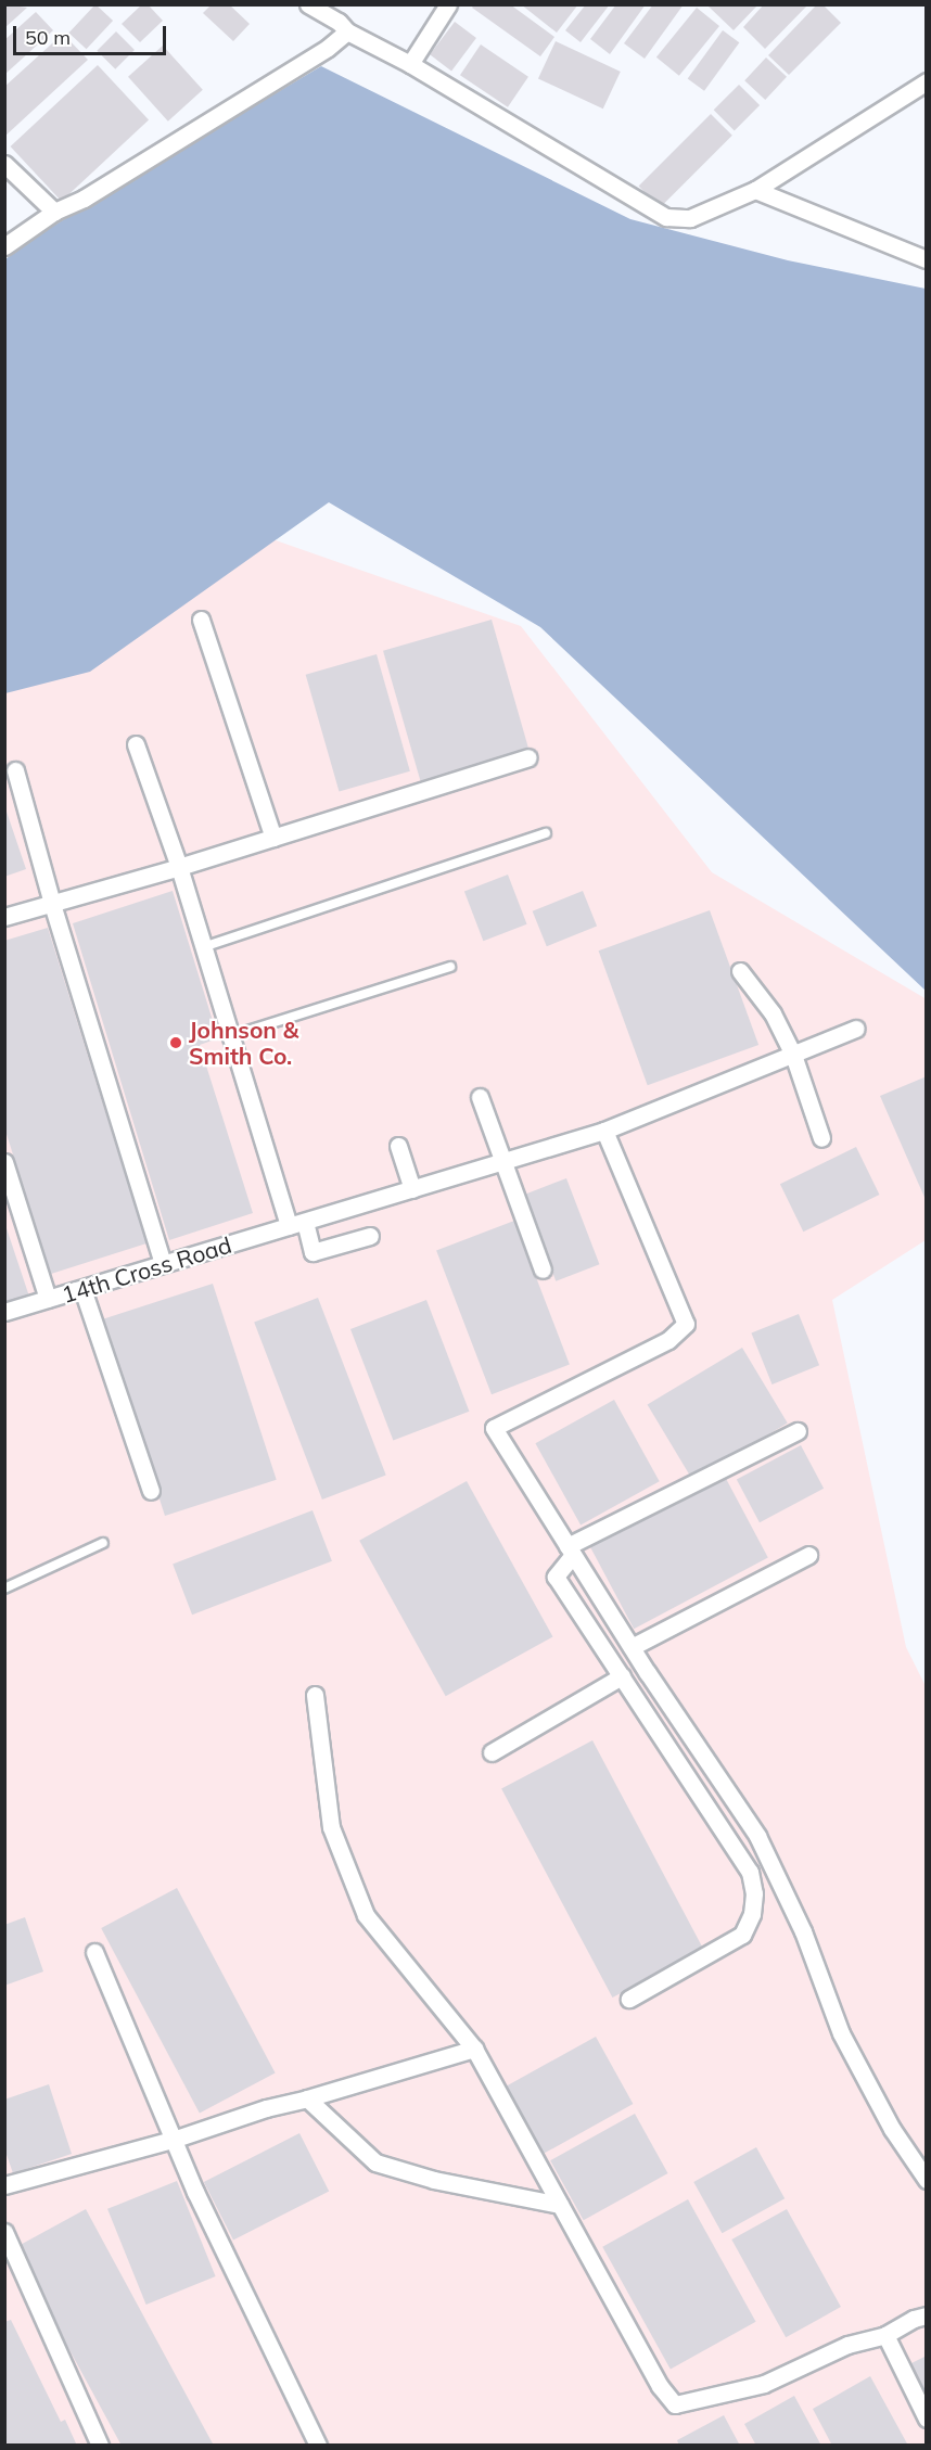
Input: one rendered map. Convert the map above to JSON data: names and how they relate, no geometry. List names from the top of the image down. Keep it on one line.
{"streets":{"street":["14th Cross Road"]},"places":["Johnson & Smith Co."],"scale_bar":"50 m"}
